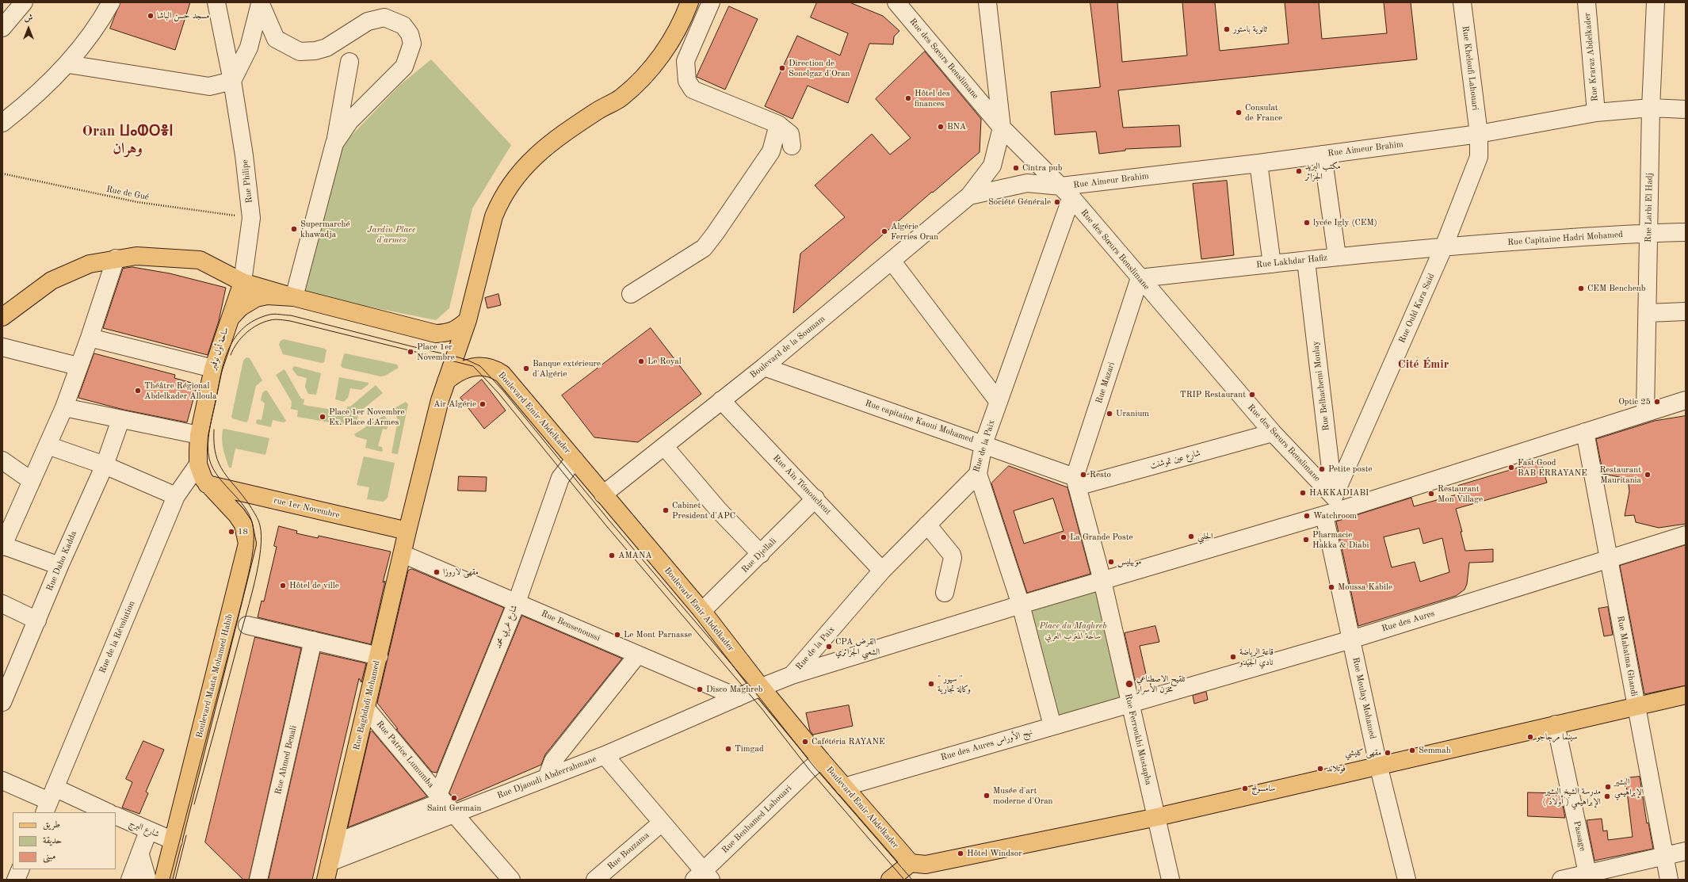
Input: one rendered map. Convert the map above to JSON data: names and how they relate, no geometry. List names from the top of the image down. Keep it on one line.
{"streets":{"main road":["ساحة أول نوفمبر","Boulevard Emir Abdelkader","rue 1er Novembre","Boulevard Maata Mohamed Habib","Rue Baghdadi Mohamed"],"street":["Rue Kraraz Abdelkader","Rue des Sœurs Benslimane","Rue Kheloufi Lahouari","Rue Aimeur Brahim","Rue Philipe","Rue Larbi El Hadj","Rue Capitaine Hadri Mohamed","Rue Lakhdar Hafiz","Rue Ould Kara Said","Boulevard de la Soumam","Rue Mazari","Rue Belhachemi Moulay","Rue capitaine Kaoui Mohamed","Rue de la Paix","شارع عين تموشنت","Rue Aïn Témouchent","Rue Djellali","Rue Daho Kadda","Rue des Aures","Rue Bensenoussi","شارع غربي محمد","Rue de la Révolution","Rue Mahatma Ghandi","Rue Moulay Mohamed","Rue Ferroukhi Mustapha","Rue des Aures نهج الأوراس","Rue Patrice Lumumba","Rue Ahmed Benali","Rue Djaoudi Abderrahmane","Rue Benhamed Lahouari","شارع البرج","Passage","Rue Bouzama"],"path":["Rue de Gué"]},"crossings":[["Rue Kraraz Abdelkader","Rue Aimeur Brahim"],["Rue des Sœurs Benslimane","Rue Aimeur Brahim"],["Rue des Sœurs Benslimane","Rue Lakhdar Hafiz"],["Rue des Sœurs Benslimane","Rue Ould Kara Said"],["Rue des Sœurs Benslimane","Rue Mazari"],["Rue des Sœurs Benslimane","Rue Belhachemi Moulay"],["Rue des Sœurs Benslimane","Rue de la Paix"],["Rue des Sœurs Benslimane","شارع عين تموشنت"],["Rue des Sœurs Benslimane","Rue Moulay Mohamed"],["Rue Kheloufi Lahouari","Rue Aimeur Brahim"],["Rue Kheloufi Lahouari","Rue Ould Kara Said"],["Rue Aimeur Brahim","Rue Larbi El Hadj"],["Rue Aimeur Brahim","Rue Ould Kara Said"],["Rue Aimeur Brahim","Boulevard de la Soumam"],["Rue Aimeur Brahim","Rue de la Paix"],["Rue Philipe","Rue de Gué"],["Rue Larbi El Hadj","Rue Capitaine Hadri Mohamed"],["Rue Larbi El Hadj","Rue de la Paix"],["Rue Capitaine Hadri Mohamed","Rue Lakhdar Hafiz"],["Rue Capitaine Hadri Mohamed","Rue Ould Kara Said"],["Rue Lakhdar Hafiz","Rue Ould Kara Said"],["Rue Lakhdar Hafiz","Rue Mazari"],["Rue Lakhdar Hafiz","Rue Belhachemi Moulay"],["Rue Ould Kara Said","Rue Belhachemi Moulay"],["Rue Ould Kara Said","Rue de la Paix"],["Rue Ould Kara Said","Rue Moulay Mohamed"],["Boulevard de la Soumam","Boulevard Emir Abdelkader"],["Boulevard de la Soumam","Rue capitaine Kaoui Mohamed"],["Boulevard de la Soumam","Rue Aïn Témouchent"],["ساحة أول نوفمبر","rue 1er Novembre"],["ساحة أول نوفمبر","Rue de la Révolution"],["ساحة أول نوفمبر","Boulevard Maata Mohamed Habib"],["Rue Mazari","Rue capitaine Kaoui Mohamed"],["Rue Mazari","شارع عين تموشنت"],["Rue Mazari","Rue Ferroukhi Mustapha"],["Rue Belhachemi Moulay","Rue de la Paix"],["Rue Belhachemi Moulay","Rue Moulay Mohamed"],["Boulevard Emir Abdelkader","Rue de la Paix"],["Boulevard Emir Abdelkader","Rue Djellali"],["Boulevard Emir Abdelkader","شارع غربي محمد"],["Boulevard Emir Abdelkader","Rue des Aures نهج الأوراس"],["Boulevard Emir Abdelkader","Rue Djaoudi Abderrahmane"],["Boulevard Emir Abdelkader","Rue Benhamed Lahouari"],["Rue capitaine Kaoui Mohamed","Rue de la Paix"],["Rue capitaine Kaoui Mohamed","شارع عين تموشنت"],["Rue capitaine Kaoui Mohamed","Rue Ferroukhi Mustapha"],["Rue de la Paix","Rue Aïn Témouchent"],["Rue de la Paix","Rue Mahatma Ghandi"],["Rue de la Paix","Rue Moulay Mohamed"],["Rue de la Paix","Rue Ferroukhi Mustapha"],["Rue de la Paix","Rue Djaoudi Abderrahmane"],["شارع عين تموشنت","Rue Ferroukhi Mustapha"],["Rue Aïn Témouchent","Rue Djellali"],["rue 1er Novembre","Boulevard Maata Mohamed Habib"],["rue 1er Novembre","Rue Baghdadi Mohamed"],["Rue des Aures","Rue Mahatma Ghandi"],["Rue des Aures","Rue Moulay Mohamed"],["Rue des Aures","Rue Ferroukhi Mustapha"],["Rue des Aures","Rue des Aures نهج الأوراس"],["Rue Bensenoussi","شارع غربي محمد"],["Rue Bensenoussi","Rue Baghdadi Mohamed"],["Rue Bensenoussi","Rue Djaoudi Abderrahmane"],["شارع غربي محمد","Rue Patrice Lumumba"],["Boulevard Maata Mohamed Habib","شارع البرج"],["Rue Baghdadi Mohamed","Rue Patrice Lumumba"],["Rue Baghdadi Mohamed","Rue Djaoudi Abderrahmane"],["Rue Ferroukhi Mustapha","Rue des Aures نهج الأوراس"],["Rue Patrice Lumumba","Rue Djaoudi Abderrahmane"]],"districts":["Oran ⵡⴰⵀⵔⴻⵏ وهران","Cité Émir"],"parks":["Jardin Place d'armes","Place du Maghreb ساحة المغرب العربي"],"places":["مسجد حسن الباشا","ثانوية باستور","Direction de Sonelgaz d'Oran","Hôtel des finances","Consulat de France","BNA","Cintra pub","مكتب البريد الجزائر","Société Générale","lycée Igly (CEM)","Supermarché khawadja","Algérie Ferries Oran","CEM Benchenb","Place 1er Novembre","Le Royal","Banque extérieure d'Algérie","Théâtre Régional Abdelkader Alloula","TRIP Restaurant","Optic 25","Air Algérie","Uranium","Place 1er Novembre Ex. Place d'Armes","Fast Good BAB ERRAYANE","Petite poste","Resto","Restaurant Mauritania","HAKKADIABI","Restaurant Mon Village","Cabinet President d'APC","Watchroom","18","الحلبي","La Grande Poste","Pharmacie Hakka & Diabi","AMANA","موبيليس","مقهى لاروزا","Hôtel de ville","Moussa Kabile","Le Mont Parnasse","CPA القرض الشعبي الجزائري","قاعة الرياضة نادي الجيدو","\" سيور \" وكالة تجارية","تلقيح الاصطناعي مخزن الأسرار","Disco Maghreb","سينما مرجاجو","Cafétéria RAYANE","Timgad","Semmah","مقهى كليشي","فوتلاند","البشير الإبراهيمي","سامسونج","Musée d'art moderne d'Oran","مدرسة الشيخ البشير الإبراهيمي ( أولاد )","Saint Germain","Hôtel Windsor"],"legend":["طريق","حديقة","مبنى"],"north":"top"}
